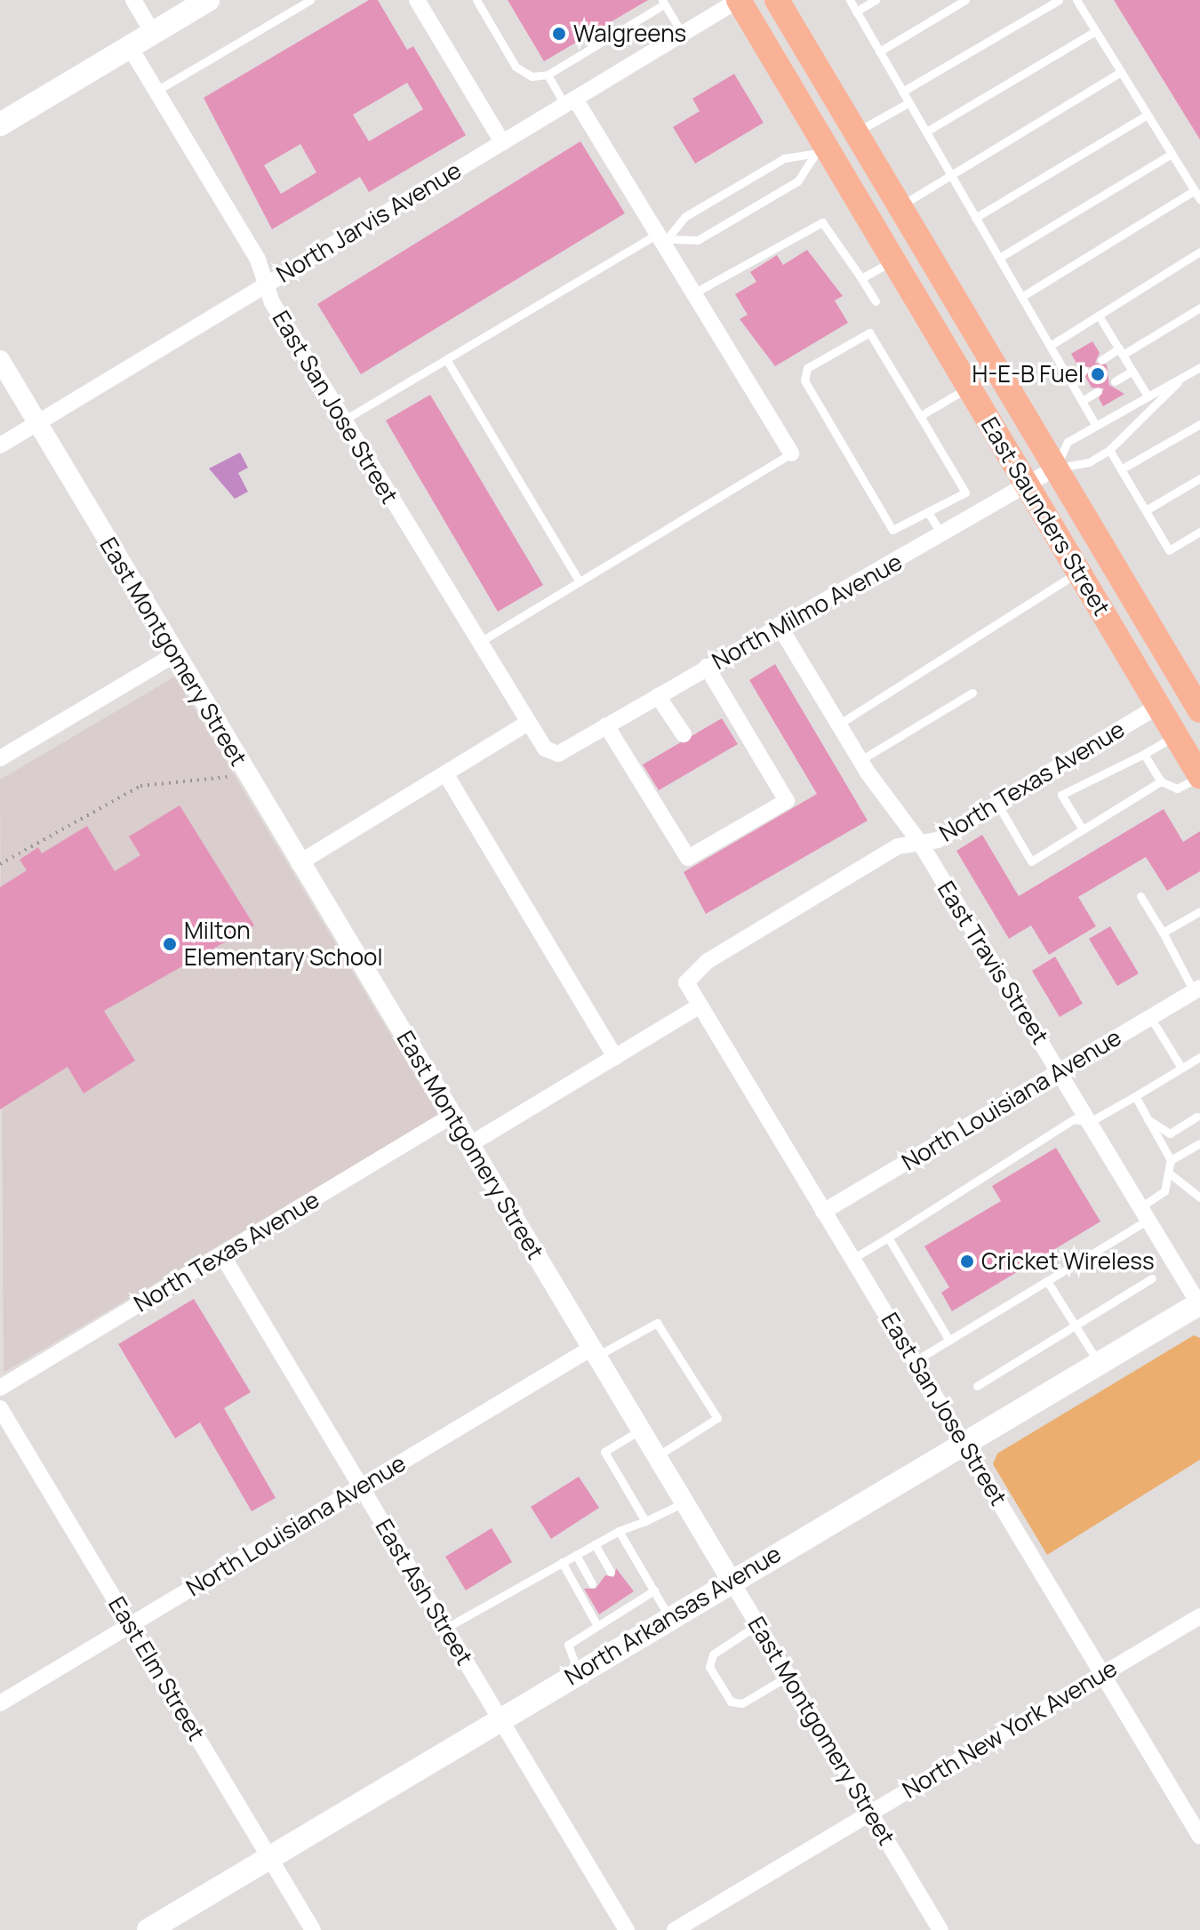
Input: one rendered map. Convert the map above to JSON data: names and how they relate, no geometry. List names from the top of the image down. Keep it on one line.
{"streets":{"main road":["East Saunders Street","North Arkansas Avenue"],"street":["North Jarvis Avenue","East San Jose Street","North Milmo Avenue","East Montgomery Street","North Texas Avenue","East Travis Street","North Louisiana Avenue","East Ash Street","East Elm Street","North New York Avenue"]},"crossings":[["North Jarvis Avenue","East San Jose Street"],["North Jarvis Avenue","East Saunders Street"],["North Jarvis Avenue","East Montgomery Street"],["East San Jose Street","North Milmo Avenue"],["East San Jose Street","North Texas Avenue"],["East San Jose Street","North Louisiana Avenue"],["East San Jose Street","North Arkansas Avenue"],["East San Jose Street","North New York Avenue"],["East Saunders Street","North Milmo Avenue"],["East Saunders Street","North Texas Avenue"],["North Milmo Avenue","East Travis Street"],["East Montgomery Street","North Texas Avenue"],["East Montgomery Street","North Louisiana Avenue"],["East Montgomery Street","North Arkansas Avenue"],["East Montgomery Street","North New York Avenue"],["North Texas Avenue","East Travis Street"],["North Texas Avenue","East Ash Street"],["East Travis Street","North Louisiana Avenue"],["East Travis Street","North Arkansas Avenue"],["North Louisiana Avenue","East Ash Street"],["North Louisiana Avenue","East Elm Street"],["East Ash Street","North Arkansas Avenue"],["North Arkansas Avenue","East Elm Street"]],"places":["Walgreens","H-E-B Fuel","Milton Elementary School","Cricket Wireless"]}
